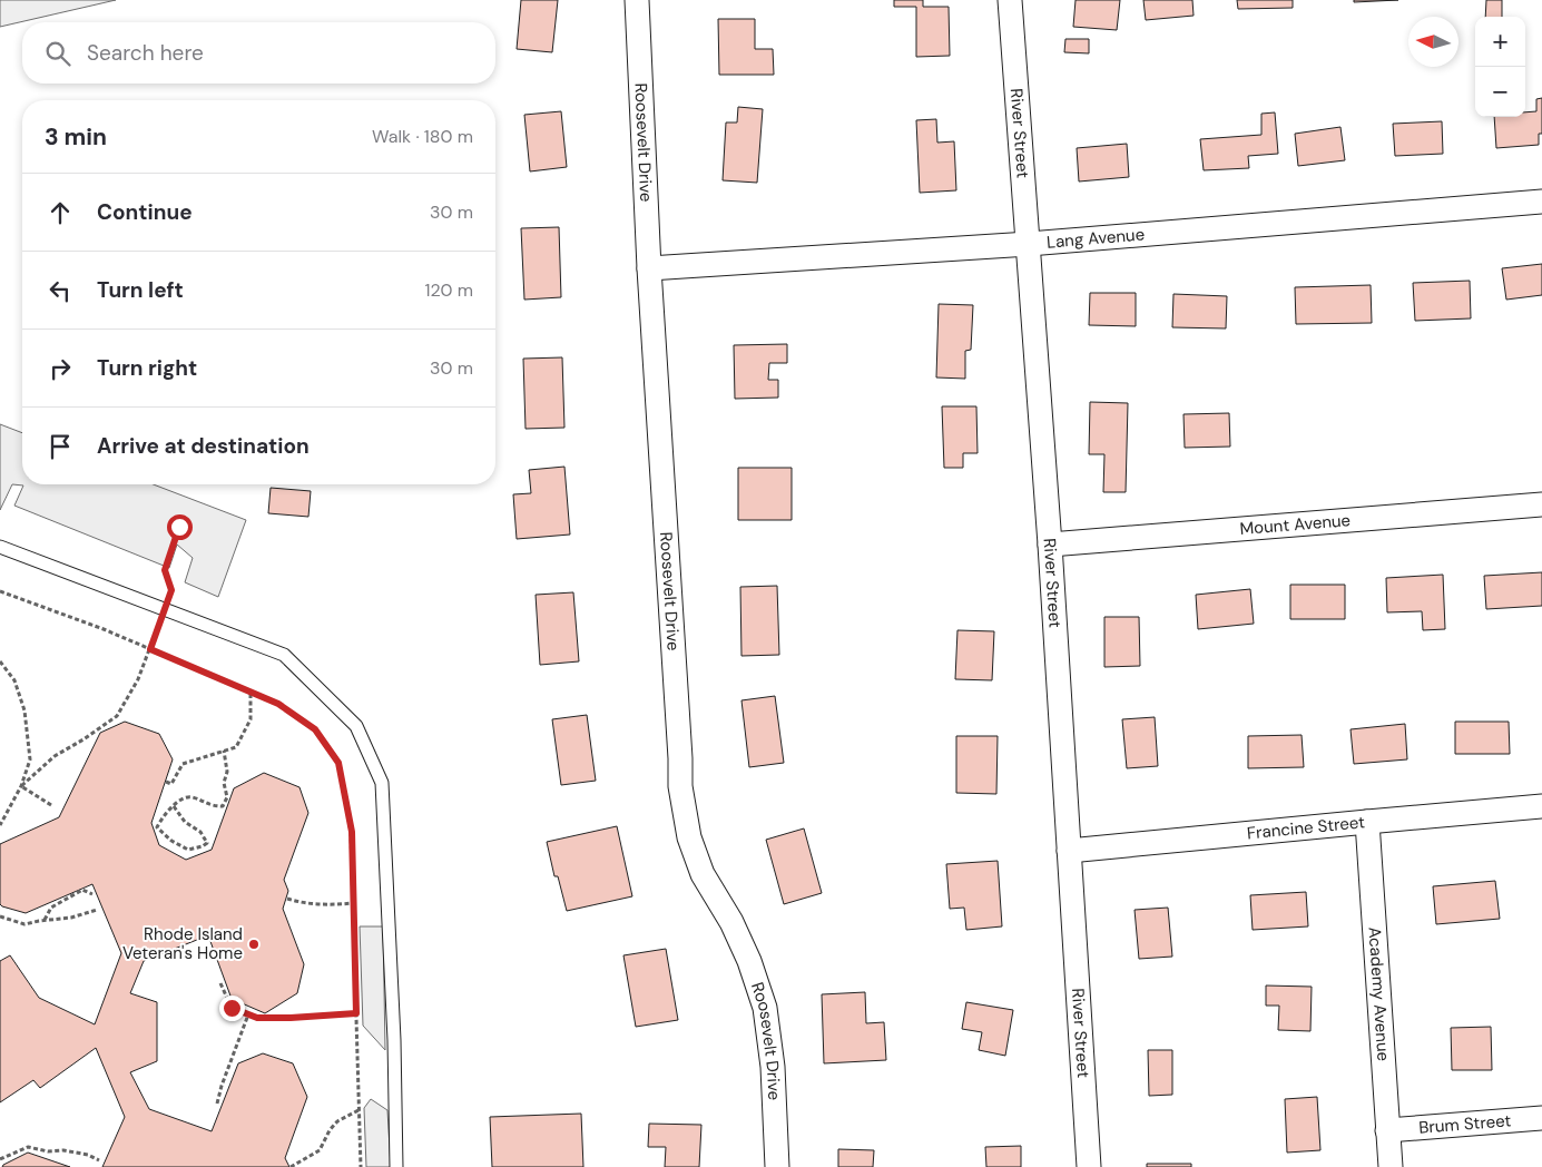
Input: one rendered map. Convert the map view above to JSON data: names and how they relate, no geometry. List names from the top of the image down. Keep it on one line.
{"streets":{"street":["River Street","Roosevelt Drive","Lang Avenue","Mount Avenue","Francine Street","Academy Avenue","Brum Street"]},"crossings":[["River Street","Lang Avenue"],["River Street","Mount Avenue"],["River Street","Francine Street"],["Roosevelt Drive","Lang Avenue"],["Francine Street","Academy Avenue"],["Academy Avenue","Brum Street"]],"places":["Rhode Island Veteran's Home"],"north":"left","page":{"map_buttons":["+","−"],"search":"Search here","heading":["3 min","Walk · 180 m"],"list":[["Continue","30 m"],["Turn left","120 m"],["Turn right","30 m"],"Arrive at destination"]}}
